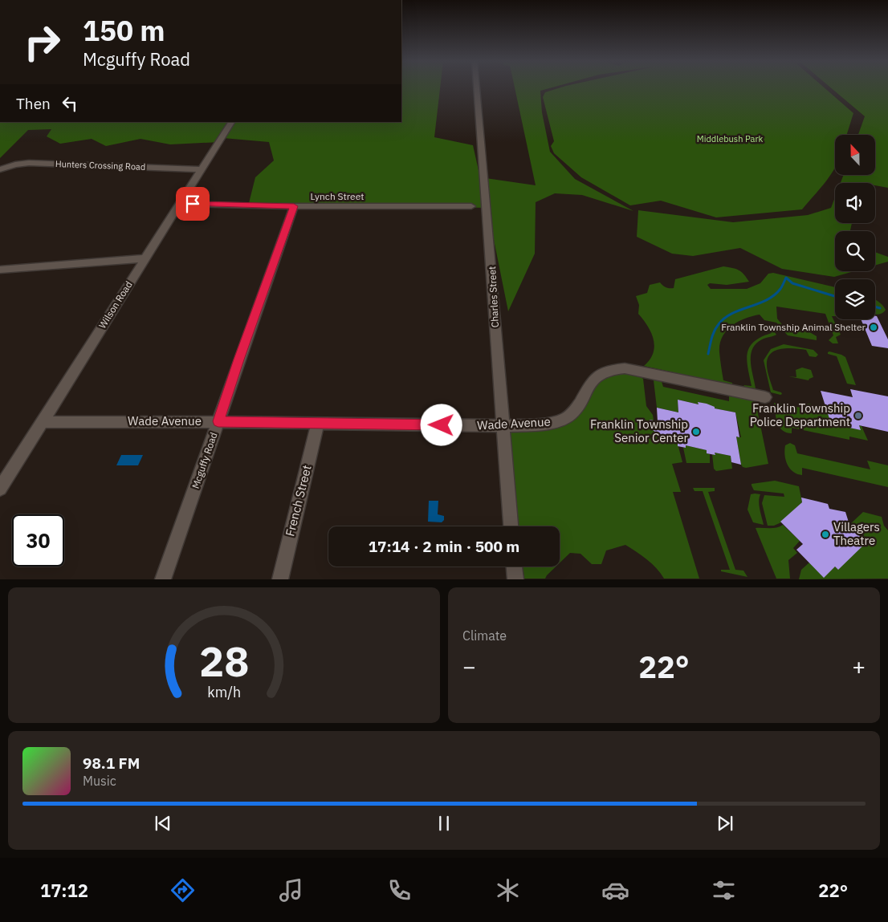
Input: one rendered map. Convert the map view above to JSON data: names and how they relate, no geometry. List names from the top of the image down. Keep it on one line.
{"streets":{"street":["Hunters Crossing Road","Lynch Street","Charles Street","Wilson Road","Wade Avenue","Mcguffy Road","French Street"]},"crossings":[["Hunters Crossing Road","Wilson Road"],["Lynch Street","Wilson Road"],["Lynch Street","Mcguffy Road"],["Charles Street","Wade Avenue"],["Wilson Road","Wade Avenue"],["Wade Avenue","Mcguffy Road"],["Wade Avenue","French Street"]],"parks":["Middlebush Park"],"places":["Franklin Township Animal Shelter","Franklin Township Police Department","Franklin Township Senior Center","Villagers Theatre"],"north":"top","page":{"turn":["150 m","Mcguffy Road"],"then":"Then","limit":"30","trip":"17:14 · 2 min · 500 m","tile":"Climate","heat":["−","22°","+"],"song":["98.1 FM","Music"],"tabs":["17:12","22°"],"gauge":["28","km/h"]}}
